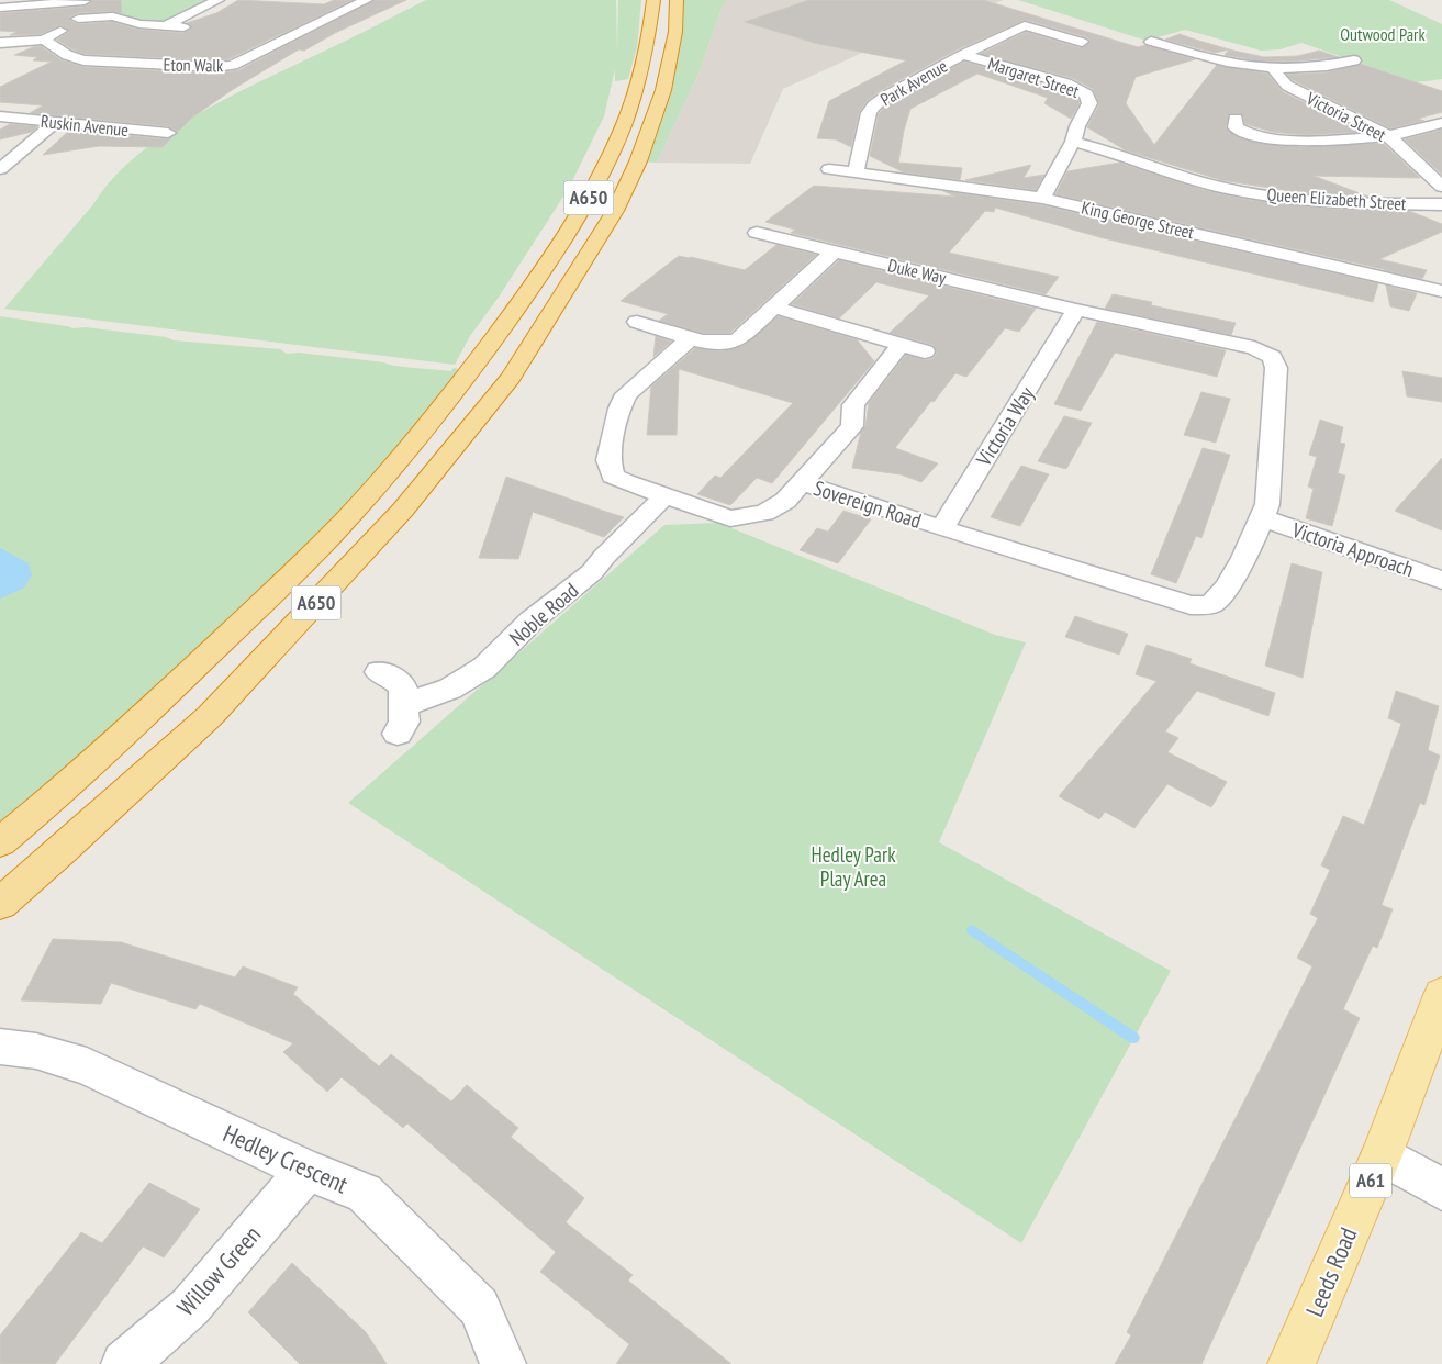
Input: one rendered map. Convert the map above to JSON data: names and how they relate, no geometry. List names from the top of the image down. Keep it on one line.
{"streets":{"highway":["A650"],"main road":["A61","Leeds Road"],"street":["Eton Walk","Margaret Street","Park Avenue","Victoria Street","Ruskin Avenue","Queen Elizabeth Street","King George Street","Duke Way","Victoria Way","Sovereign Road","Victoria Approach","Noble Road","Hedley Crescent","Willow Green"]},"crossings":[["Margaret Street","Park Avenue"],["Margaret Street","Queen Elizabeth Street"],["Margaret Street","King George Street"],["Park Avenue","King George Street"],["Duke Way","Victoria Way"],["Victoria Way","Sovereign Road"],["Hedley Crescent","Willow Green"]],"parks":["Outwood Park","Hedley Park Play Area"]}
